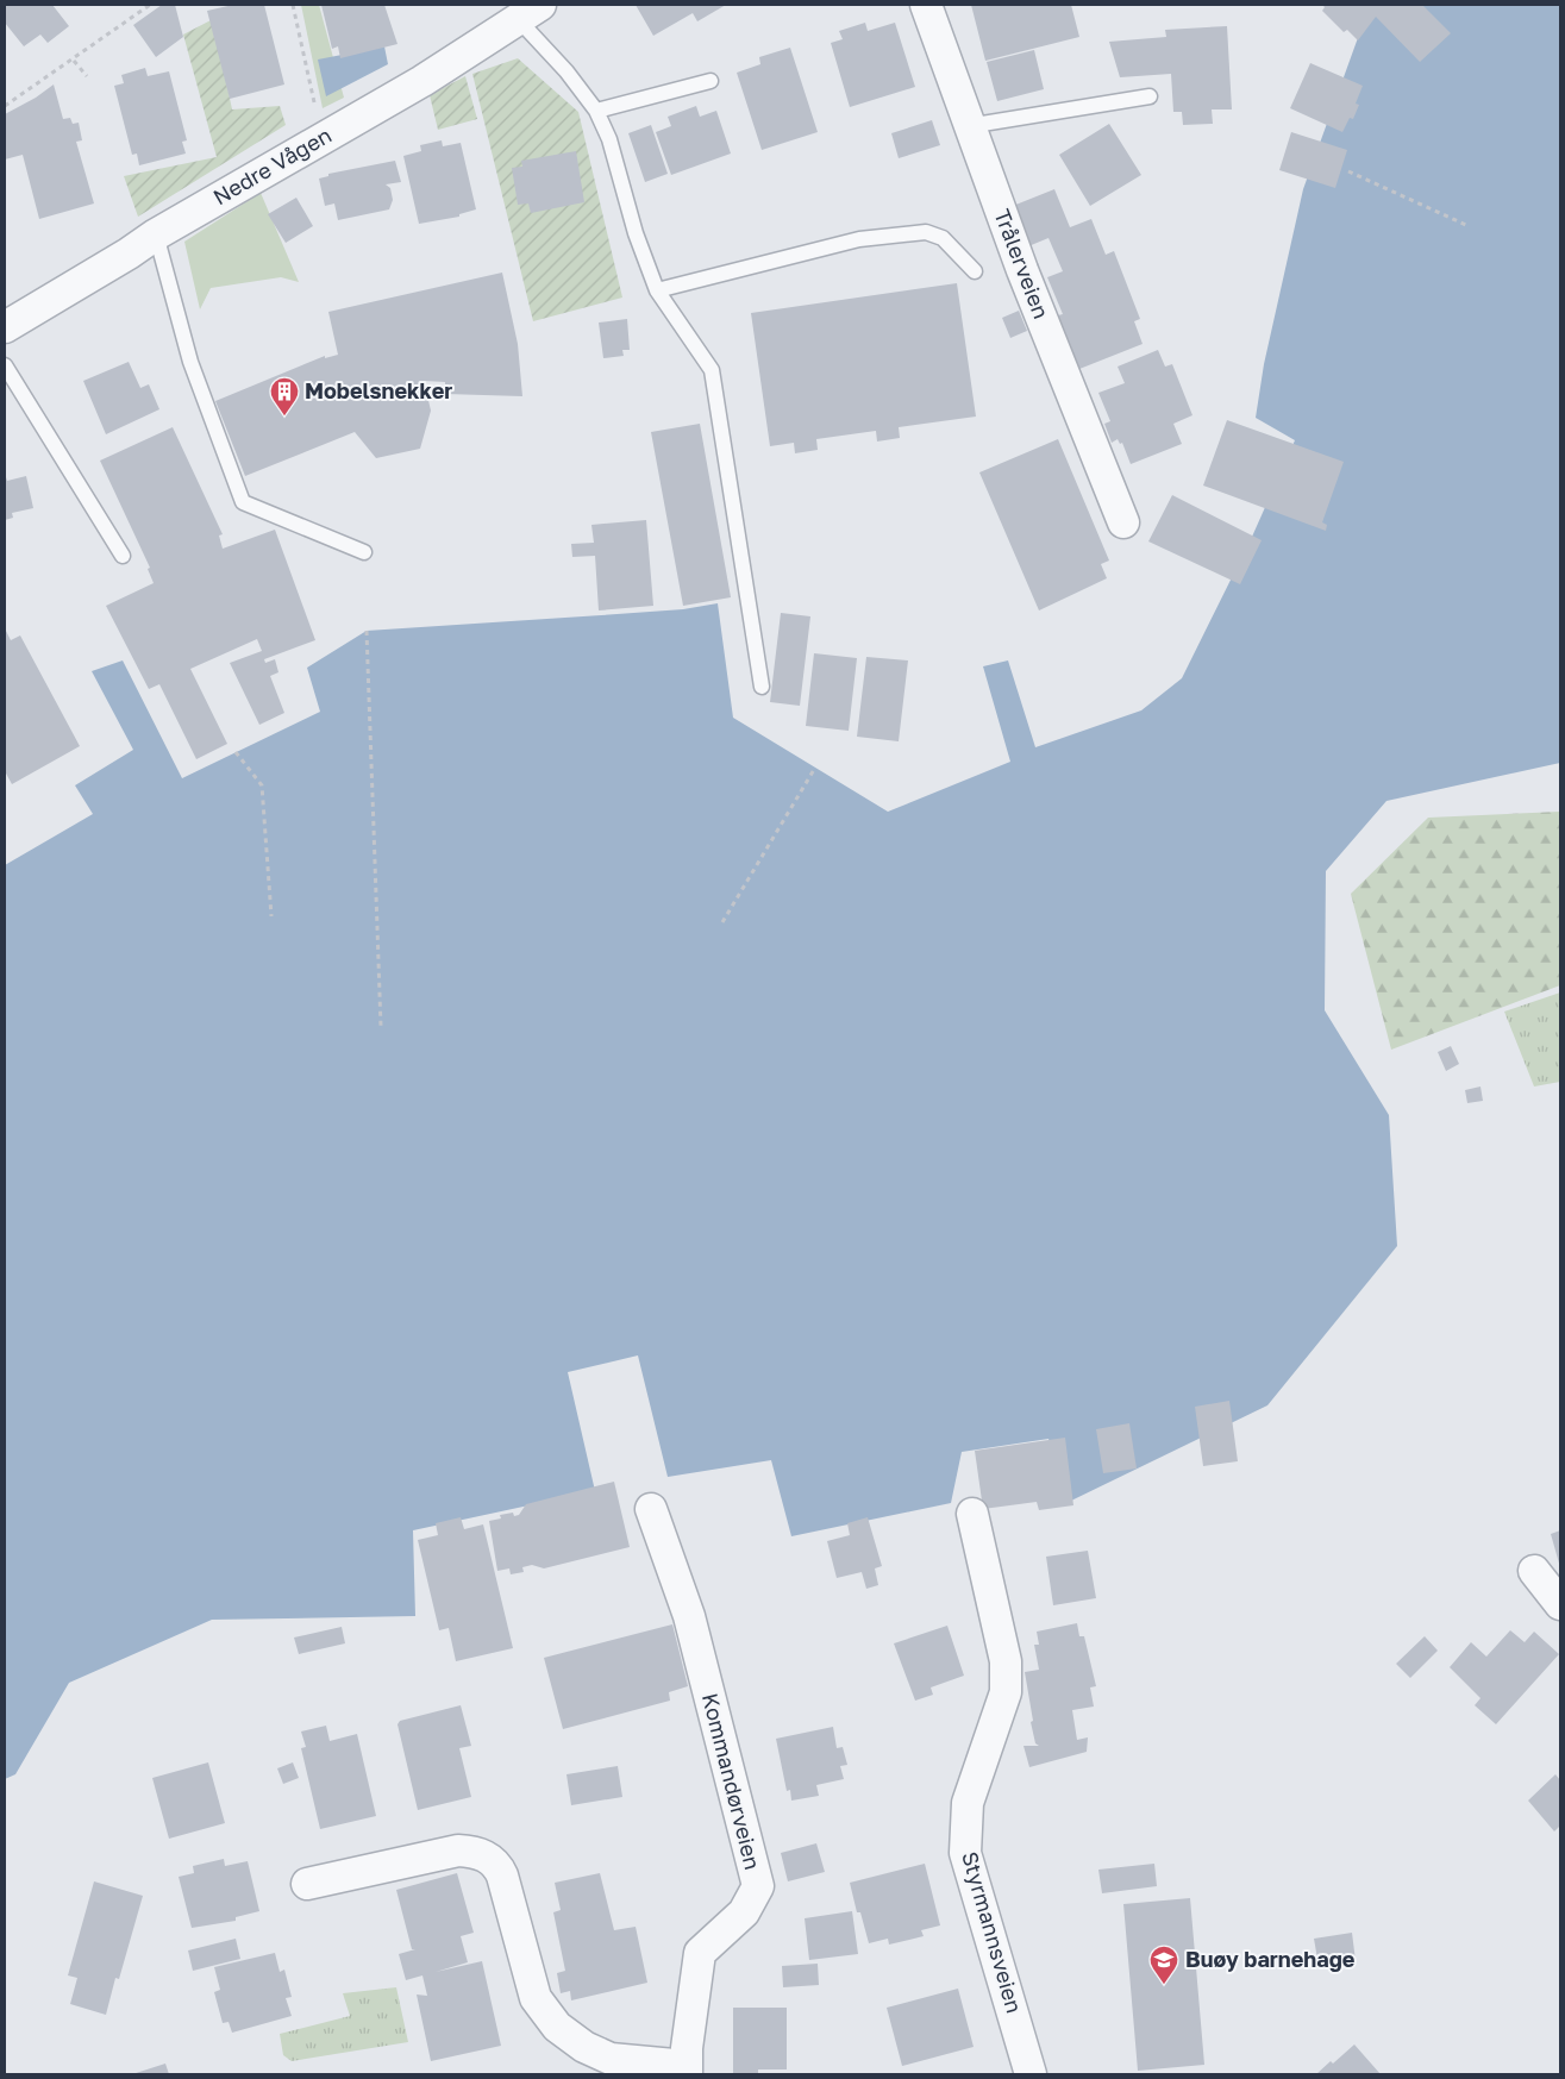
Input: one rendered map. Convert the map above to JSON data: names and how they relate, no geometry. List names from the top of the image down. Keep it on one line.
{"streets":{"street":["Nedre Vågen","Trålerveien","Kommandørveien","Styrmannsveien"]},"places":{"building":["Mobelsnekker"],"school or university":["Buøy barnehage"]}}
